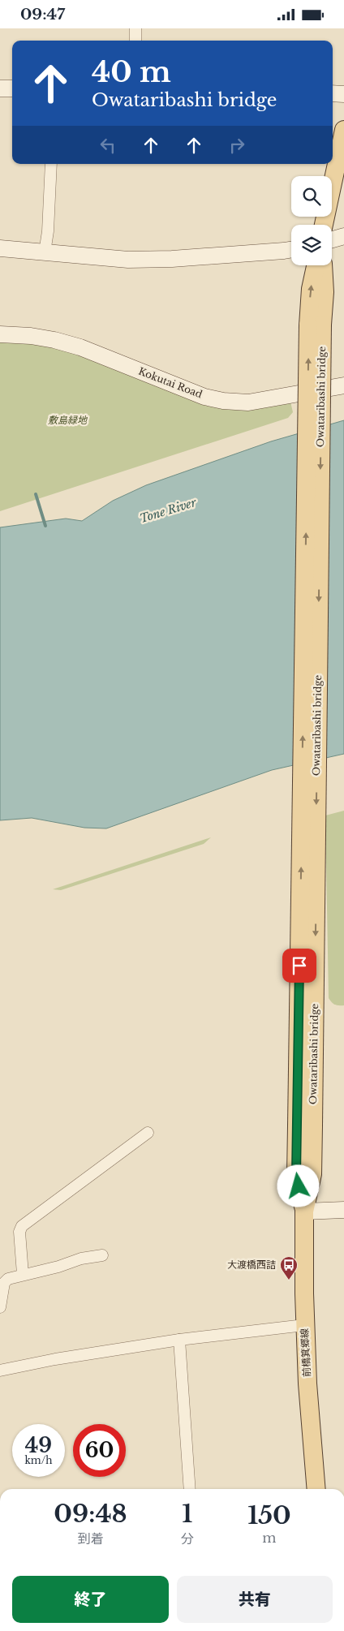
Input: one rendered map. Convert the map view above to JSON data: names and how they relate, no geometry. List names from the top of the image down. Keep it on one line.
{"streets":{"main road":["Owataribashi bridge","前橋箕郷線"],"street":["Kokutai Road"]},"crossings":[["Owataribashi bridge","前橋箕郷線"]],"water":["Tone River"],"parks":["敷島緑地"],"places":{"bus stop":["大渡橋西詰"]},"page":{"status":"09:47","turn":["40 m","Owataribashi bridge"],"speed":"49 km/h","limit":"60","eta":["09:48","到着","1","分","150","m"],"buttons":["終了","共有"]}}
